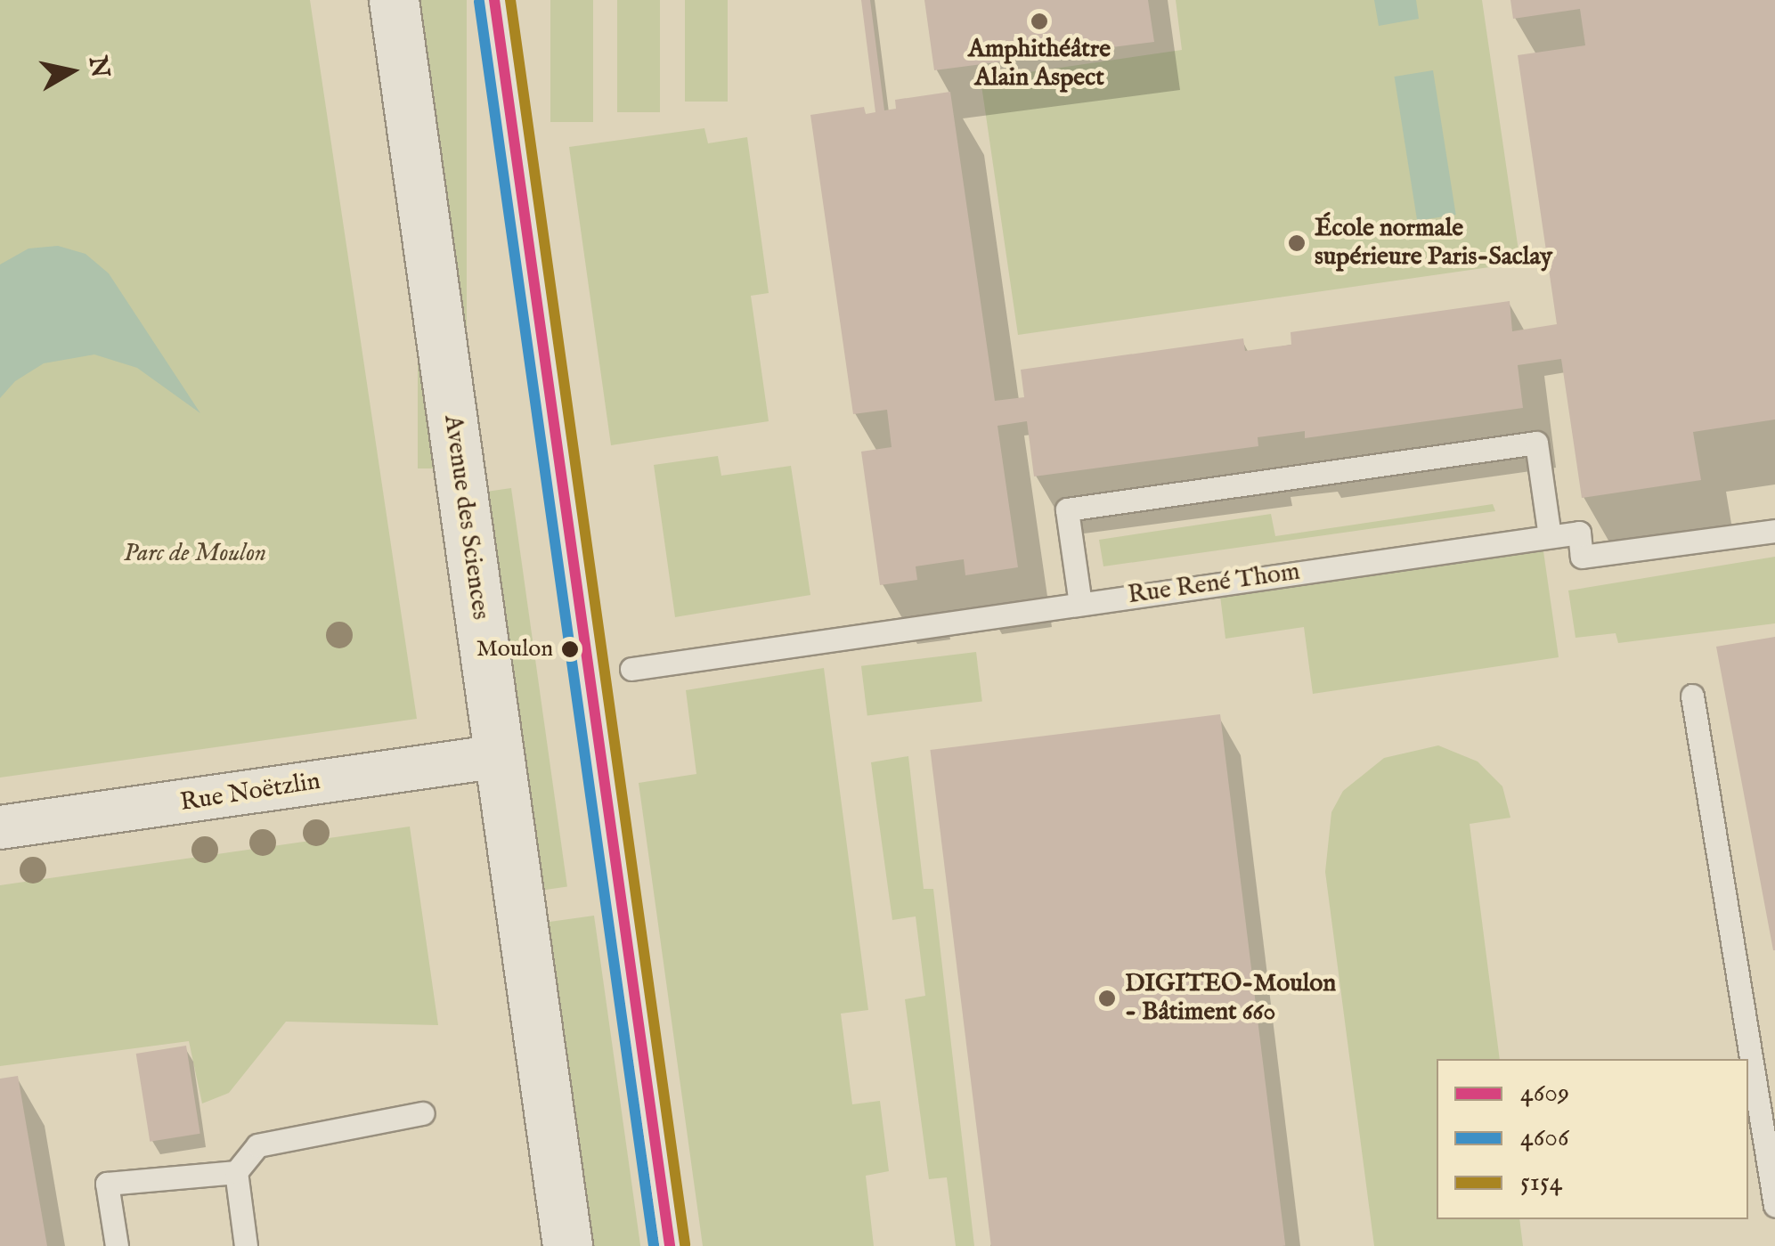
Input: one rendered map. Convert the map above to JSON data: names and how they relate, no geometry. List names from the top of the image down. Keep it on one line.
{"streets":{"street":["Avenue des Sciences","Rue Noëtzlin"],"lane":["Rue René Thom"]},"crossings":[["Avenue des Sciences","Rue Noëtzlin"]],"parks":["Parc de Moulon"],"places":["Amphithéâtre Alain Aspect","École normale supérieure Paris-Saclay","Moulon","DIGITEO-Moulon - Bâtiment 660"],"lines":["transit line 4609","transit line 5154","transit line 4606"],"legend":["4609","4606","5154"],"north":"right"}
